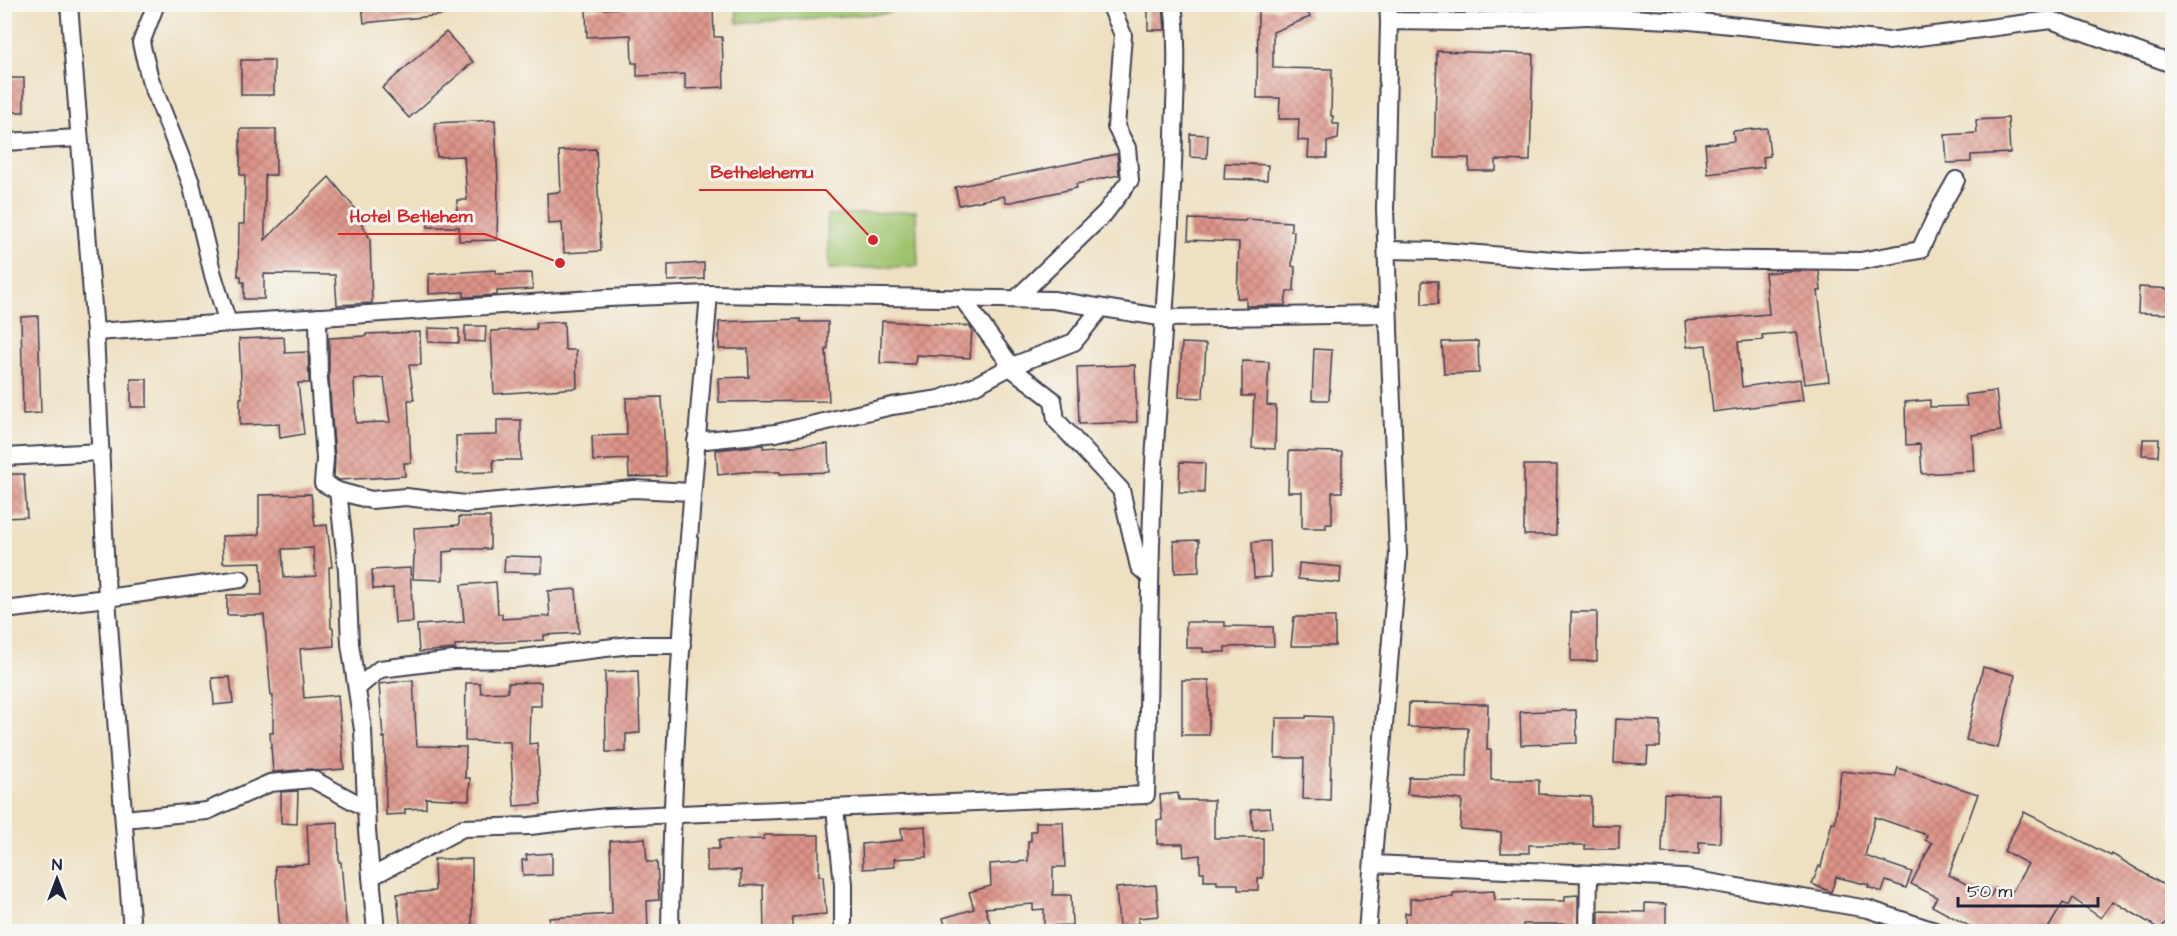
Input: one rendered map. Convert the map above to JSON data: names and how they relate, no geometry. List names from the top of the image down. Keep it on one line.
{"places":["Bethelehemu","Hotel Betlehem"],"scale_bar":"50 m","north":"top"}
